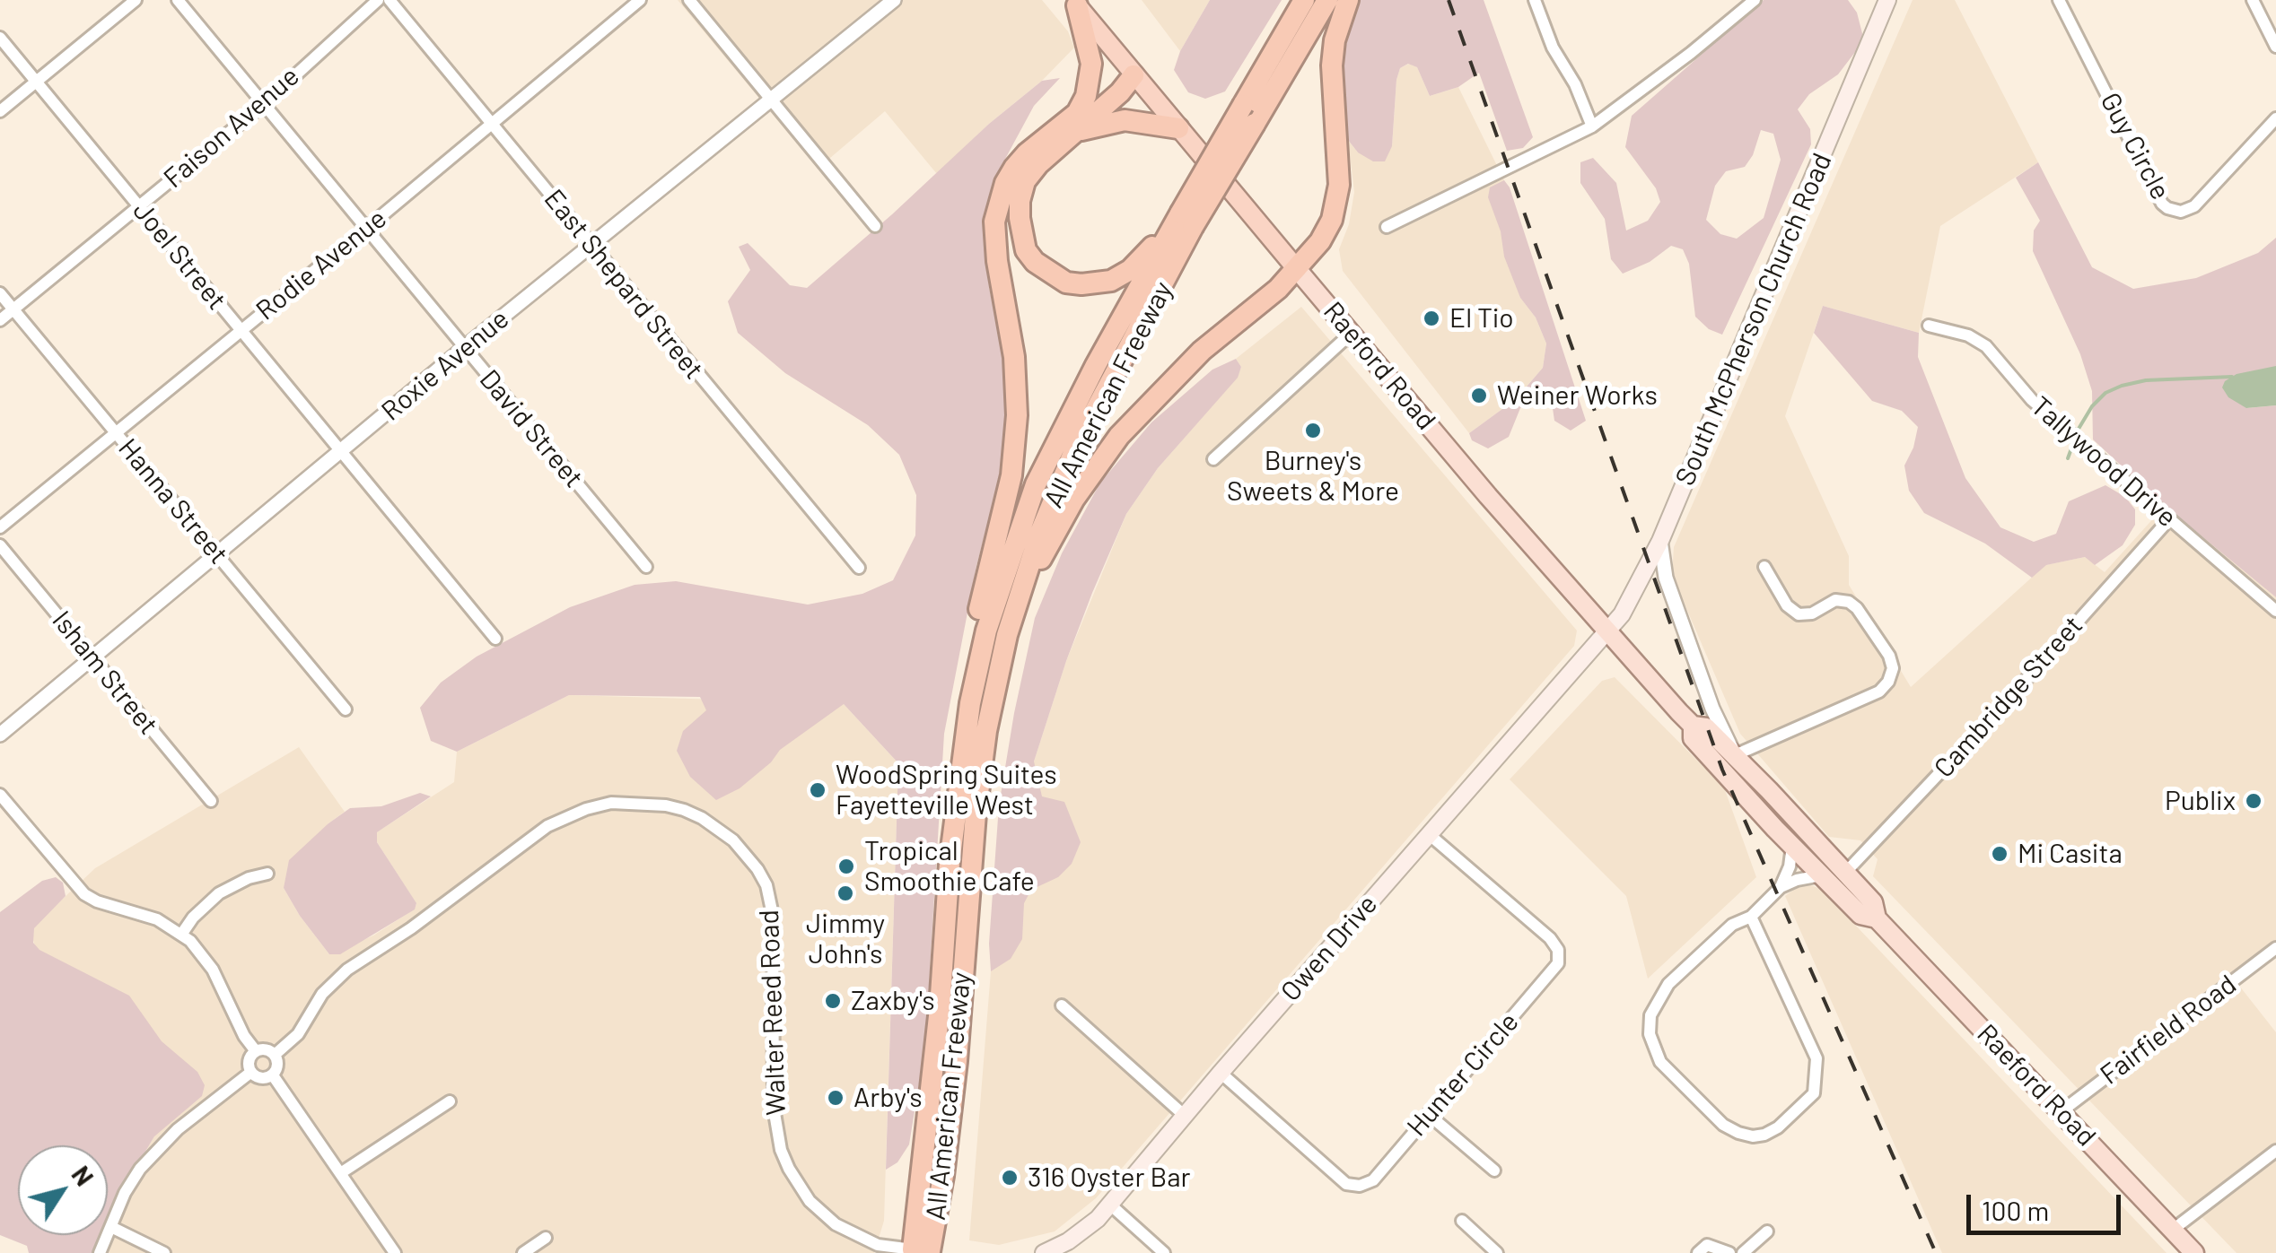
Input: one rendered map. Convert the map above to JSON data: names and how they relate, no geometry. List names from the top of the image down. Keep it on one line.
{"streets":{"highway":["Raeford Road","All American Freeway"],"main road":["South McPherson Church Road","Owen Drive"],"street":["Faison Avenue","Guy Circle","Joel Street","Rodie Avenue","East Shepard Street","Roxie Avenue","David Street","Tallywood Drive","Hanna Street","Isham Street","Cambridge Street","Walter Reed Road","Fairfield Road","Hunter Circle"]},"crossings":[["Faison Avenue","Joel Street"],["Faison Avenue","David Street"],["Faison Avenue","Hanna Street"],["Joel Street","Rodie Avenue"],["Joel Street","Roxie Avenue"],["Rodie Avenue","East Shepard Street"],["Rodie Avenue","David Street"],["Rodie Avenue","Hanna Street"],["East Shepard Street","Roxie Avenue"],["South McPherson Church Road","Raeford Road"],["South McPherson Church Road","Owen Drive"],["Roxie Avenue","David Street"],["Roxie Avenue","Hanna Street"],["Roxie Avenue","Isham Street"],["Raeford Road","Cambridge Street"],["Raeford Road","Owen Drive"],["Raeford Road","Fairfield Road"],["All American Freeway","Walter Reed Road"],["Tallywood Drive","Cambridge Street"],["Owen Drive","Hunter Circle"]],"places":["El Tio","Weiner Works","Burney's Sweets & More","WoodSpring Suites Fayetteville West","Publix","Mi Casita","Tropical Smoothie Cafe","Jimmy John's","Zaxby's","Arby's","316 Oyster Bar"],"scale_bar":"100 m","north":"top right"}
